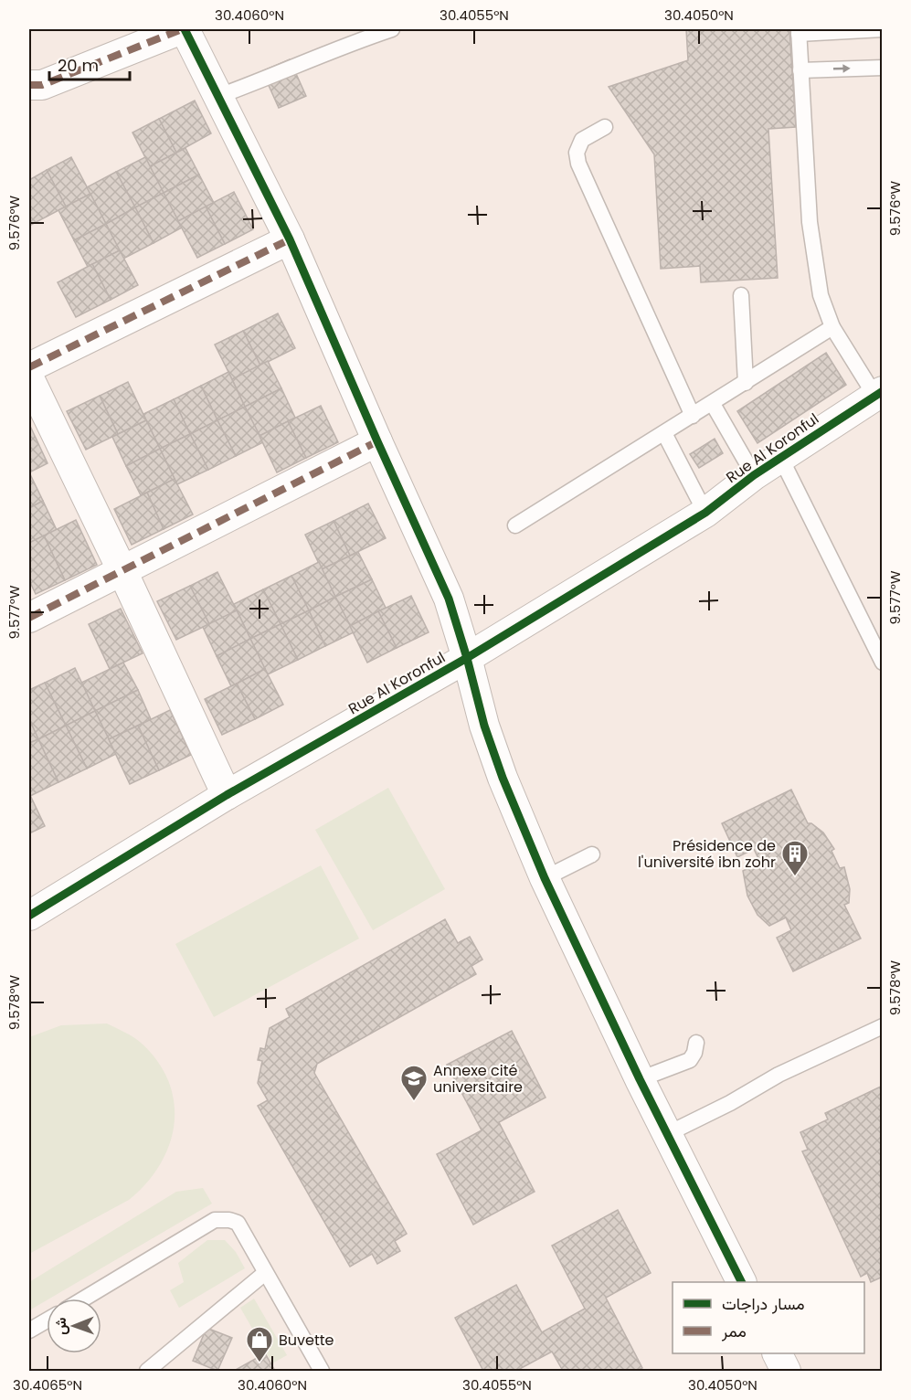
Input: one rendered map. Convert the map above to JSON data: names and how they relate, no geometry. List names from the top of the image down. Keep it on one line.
{"streets":{"street":["Rue Al Koronful"]},"places":{"building":["Présidence de l'université ibn zohr"],"school or university":["Annexe cité universitaire"],"shop":["Buvette"]},"legend":["مسار دراجات","ممر"],"scale_bar":"20 m","north":"left","coordinates":["30.4060°N","30.4055°N","30.4050°N","9.576°W","9.577°W","9.578°W","30.4065°N"]}
